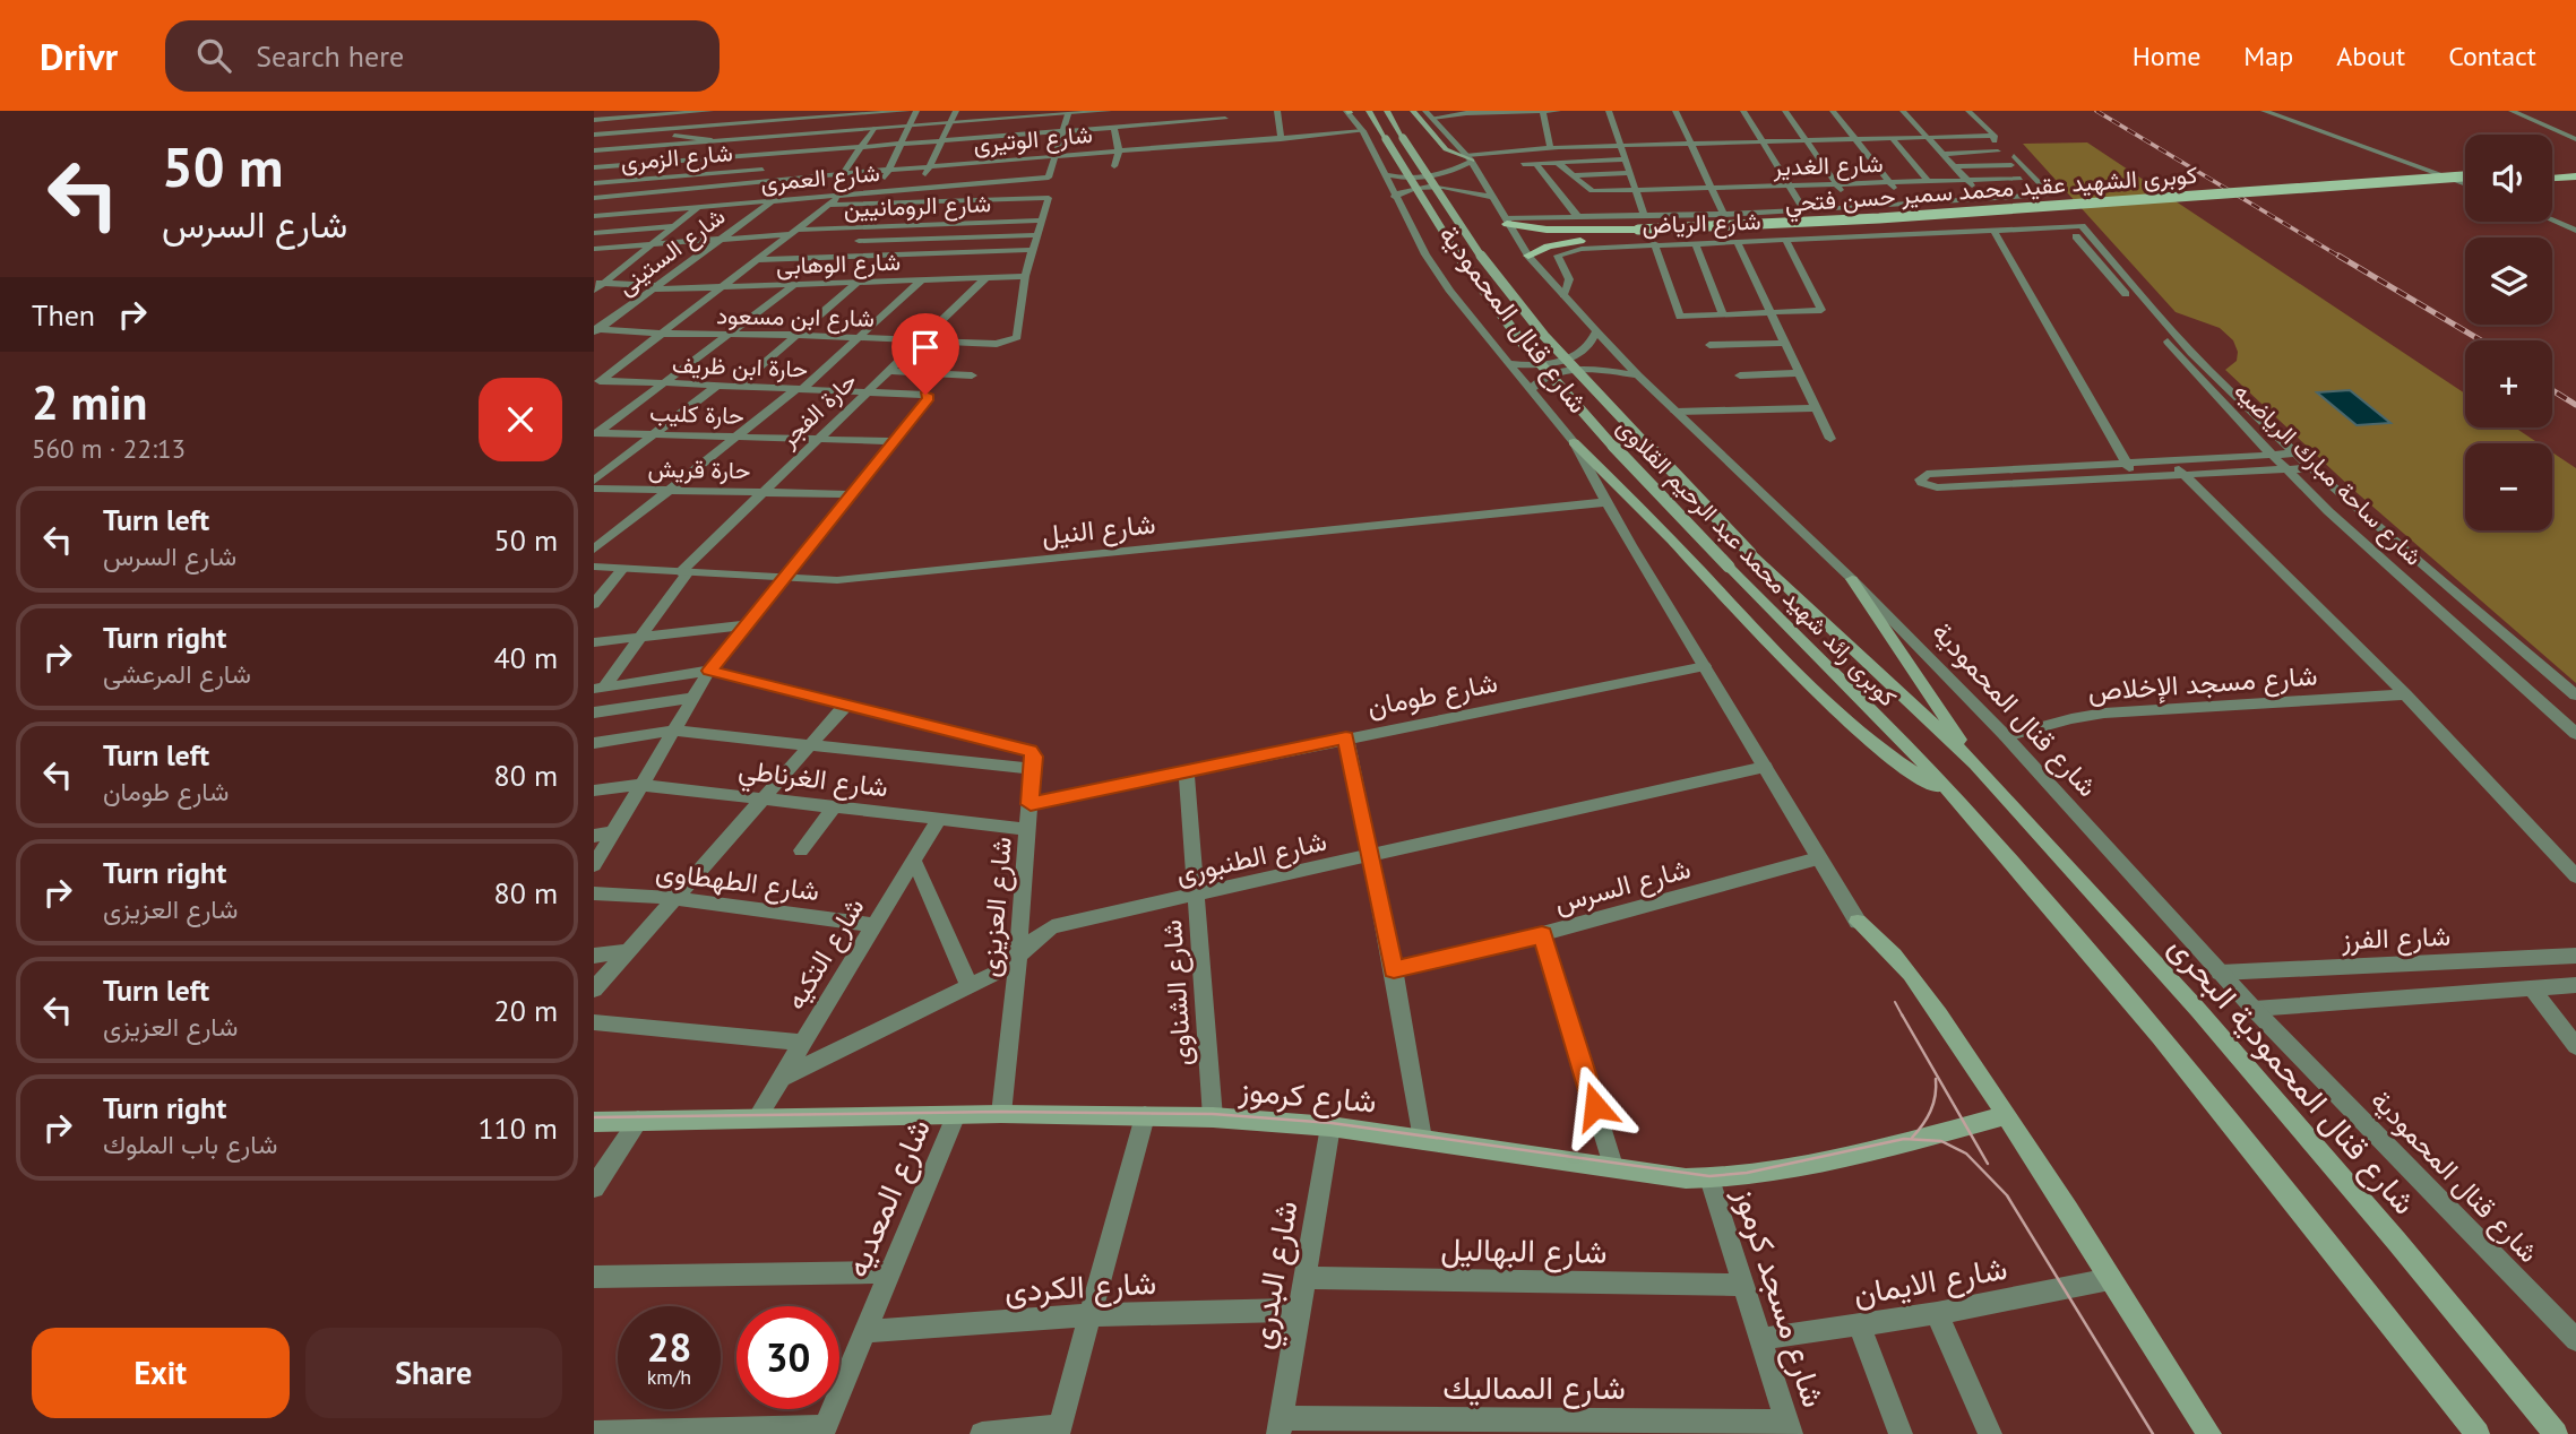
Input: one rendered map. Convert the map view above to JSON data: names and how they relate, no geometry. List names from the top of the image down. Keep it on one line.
{"streets":{"main road":["كوبرى الشهيد عقيد محمد سمير حسن فتحي","شارع قنال المحمودية","كوبرى رائد شهيد محمد عبد الرحيم القلاوى","شارع قنال المحمودية البحرى","شارع كرموز"],"street":["شارع الوتيرى","شارع الزمرى","شارع الغدير","شارع العمرى","شارع الرومانيين","شارع الرياض","شارع الستينى","شارع الوهابى","شارع ابن مسعود","حارة ابن ظريف","حارة الفجر","حارة كليب","حارة قريش","شارع ساحة مبارك الرياضيه","شارع النيل","شارع مسجد الإخلاص","شارع طومان","شارع الغرناطي","شارع الطنبورى","شارع الطهطاوى","شارع السرس","شارع العزيزى","شارع الفرز","شارع التكيه","شارع الشناوى","شارع المعديه","شارع البهاليل","شارع البدري","شارع الايمان","شارع الكردى","شارع مسجد كرموز","شارع المماليك"]},"crossings":[["شارع الوتيرى","شارع العمرى"],["شارع الوتيرى","شارع قنال المحمودية"],["شارع العمرى","شارع الرومانيين"],["شارع العمرى","شارع الستينى"],["كوبرى الشهيد عقيد محمد سمير حسن فتحي","شارع قنال المحمودية"],["شارع الرومانيين","شارع الستينى"],["شارع الرياض","شارع قنال المحمودية"],["شارع الرياض","شارع ساحة مبارك الرياضيه"],["شارع الستينى","شارع الوهابى"],["شارع الستينى","شارع ابن مسعود"],["شارع الوهابى","شارع ابن مسعود"],["شارع الوهابى","حارة الفجر"],["شارع ابن مسعود","حارة الفجر"],["شارع قنال المحمودية","شارع النيل"],["شارع قنال المحمودية","شارع مسجد الإخلاص"],["شارع قنال المحمودية","شارع طومان"],["شارع قنال المحمودية","شارع الطنبورى"],["شارع قنال المحمودية","شارع السرس"],["شارع قنال المحمودية","شارع الفرز"],["شارع قنال المحمودية","شارع كرموز"],["شارع قنال المحمودية","شارع الايمان"],["حارة ابن ظريف","حارة الفجر"],["حارة ابن ظريف","حارة كليب"],["حارة الفجر","حارة كليب"],["حارة الفجر","حارة قريش"],["حارة الفجر","شارع النيل"],["كوبرى رائد شهيد محمد عبد الرحيم القلاوى","شارع قنال المحمودية البحرى"],["شارع طومان","شارع العزيزى"],["شارع طومان","شارع الشناوى"],["شارع الغرناطي","شارع العزيزى"],["شارع الغرناطي","شارع التكيه"],["شارع الطنبورى","شارع العزيزى"],["شارع الطنبورى","شارع التكيه"],["شارع الطنبورى","شارع الشناوى"],["شارع الطهطاوى","شارع التكيه"],["شارع العزيزى","شارع كرموز"],["شارع التكيه","شارع كرموز"],["شارع الشناوى","شارع كرموز"],["شارع كرموز","شارع المعديه"],["شارع كرموز","شارع البدري"],["شارع كرموز","شارع مسجد كرموز"],["شارع المعديه","شارع الكردى"],["شارع البهاليل","شارع البدري"],["شارع البهاليل","شارع مسجد كرموز"],["شارع البدري","شارع الكردى"],["شارع البدري","شارع المماليك"],["شارع الايمان","شارع مسجد كرموز"],["شارع مسجد كرموز","شارع المماليك"]],"page":{"header":"Drivr","search":"Search here","nav":["Home","Map","About","Contact"],"turn":["50 m","شارع السرس"],"map_buttons":["+","−"],"then":"Then","heading":["2 min","560 m · 22:13"],"list":[{"name":"Turn left","note":"شارع السرس","value":"50 m"},{"name":"Turn right","note":"شارع المرعشى","value":"40 m"},{"name":"Turn left","note":"شارع طومان","value":"80 m"},{"name":"Turn right","note":"شارع العزيزى","value":"80 m"},{"name":"Turn left","note":"شارع العزيزى","value":"20 m"},{"name":"Turn right","note":"شارع باب الملوك","value":"110 m"}],"speed":"28 km/h","limit":"30","buttons":["Exit","Share"]}}
